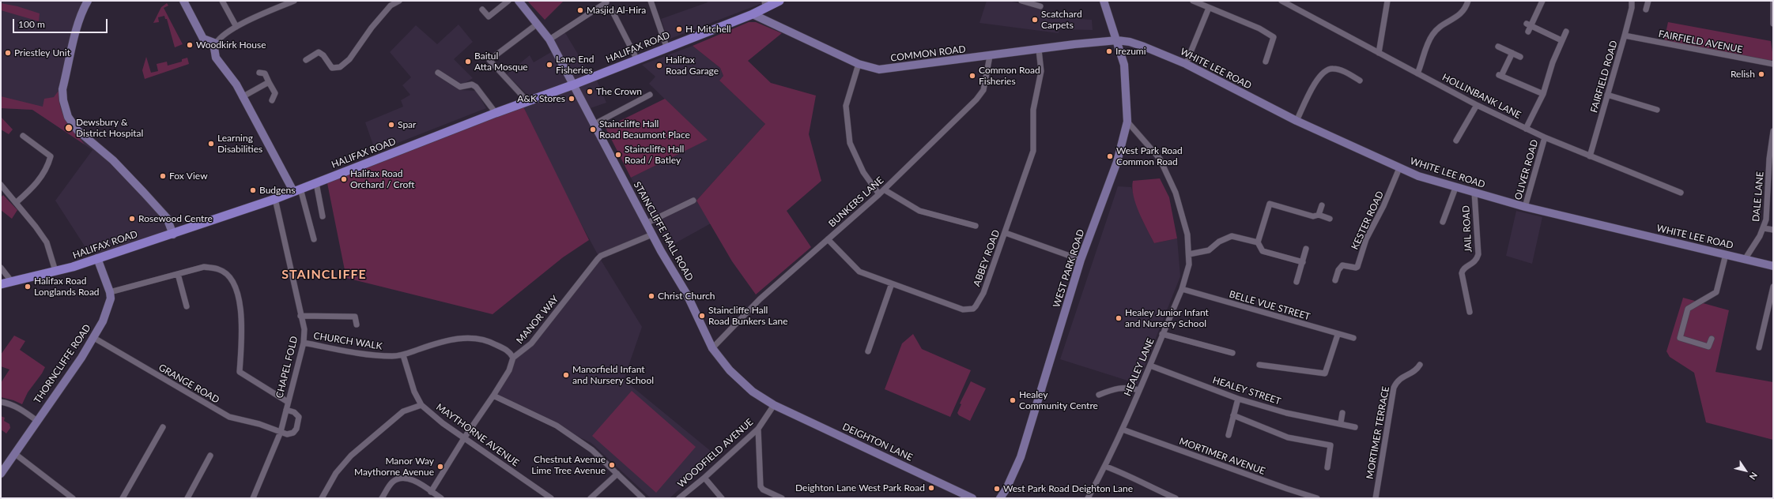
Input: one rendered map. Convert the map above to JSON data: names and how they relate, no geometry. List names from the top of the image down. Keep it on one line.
{"streets":{"main road":["HALIFAX ROAD"],"street":["FAIRFIELD AVENUE","COMMON ROAD","WHITE LEE ROAD","FAIRFIELD ROAD","HOLLINBANK LANE","OLIVER ROAD","DALE LANE","BUNKERS LANE","KESTER ROAD","JAIL ROAD","STAINCLIFFE HALL ROAD","ABBEY ROAD","WEST PARK ROAD","BELLE VUE STREET","MANOR WAY","CHURCH WALK","THORNCLIFFE ROAD","CHAPEL FOLD","HEALEY LANE","GRANGE ROAD","HEALEY STREET","MORTIMER TERRACE","MAYTHORNE AVENUE","DEIGHTON LANE","WOODFIELD AVENUE","MORTIMER AVENUE"]},"crossings":[["FAIRFIELD AVENUE","FAIRFIELD ROAD"],["HALIFAX ROAD","COMMON ROAD"],["HALIFAX ROAD","STAINCLIFFE HALL ROAD"],["HALIFAX ROAD","THORNCLIFFE ROAD"],["HALIFAX ROAD","CHAPEL FOLD"],["COMMON ROAD","WHITE LEE ROAD"],["COMMON ROAD","BUNKERS LANE"],["COMMON ROAD","ABBEY ROAD"],["COMMON ROAD","WEST PARK ROAD"],["WHITE LEE ROAD","OLIVER ROAD"],["WHITE LEE ROAD","DALE LANE"],["WHITE LEE ROAD","KESTER ROAD"],["WHITE LEE ROAD","JAIL ROAD"],["WHITE LEE ROAD","WEST PARK ROAD"],["FAIRFIELD ROAD","HOLLINBANK LANE"],["HOLLINBANK LANE","OLIVER ROAD"],["BUNKERS LANE","STAINCLIFFE HALL ROAD"],["BUNKERS LANE","ABBEY ROAD"],["STAINCLIFFE HALL ROAD","MANOR WAY"],["STAINCLIFFE HALL ROAD","DEIGHTON LANE"],["STAINCLIFFE HALL ROAD","WOODFIELD AVENUE"],["WEST PARK ROAD","HEALEY LANE"],["BELLE VUE STREET","HEALEY LANE"],["MANOR WAY","CHURCH WALK"],["CHURCH WALK","CHAPEL FOLD"],["CHURCH WALK","MAYTHORNE AVENUE"],["THORNCLIFFE ROAD","GRANGE ROAD"],["CHAPEL FOLD","GRANGE ROAD"],["HEALEY LANE","HEALEY STREET"],["HEALEY LANE","MORTIMER AVENUE"],["DEIGHTON LANE","WOODFIELD AVENUE"]],"districts":["STAINCLIFFE"],"places":["Masjid Al-Hira","Scatchard Carpets","H. Mitchell","Woodkirk House","Irezumi","Priestley Unit","Baitul Atta Mosque","Lane End Fisheries","Halifax Road Garage","Relish","Common Road Fisheries","The Crown","A&K Stores","Spar","Dewsbury & District Hospital","Staincliffe Hall Road Beaumont Place","Learning Disabilities","Staincliffe Hall Road / Batley","West Park Road Common Road","Fox View","Halifax Road Orchard / Croft","Budgens","Rosewood Centre","Halifax Road Longlands Road","Christ Church","Staincliffe Hall Road Bunkers Lane","Healey Junior Infant and Nursery School","Manorfield Infant and Nursery School","Healey Community Centre","Chestnut Avenue Lime Tree Avenue","Manor Way Maythorne Avenue","Deighton Lane West Park Road","West Park Road Deighton Lane"],"scale_bar":"100 m","north":"bottom right"}
